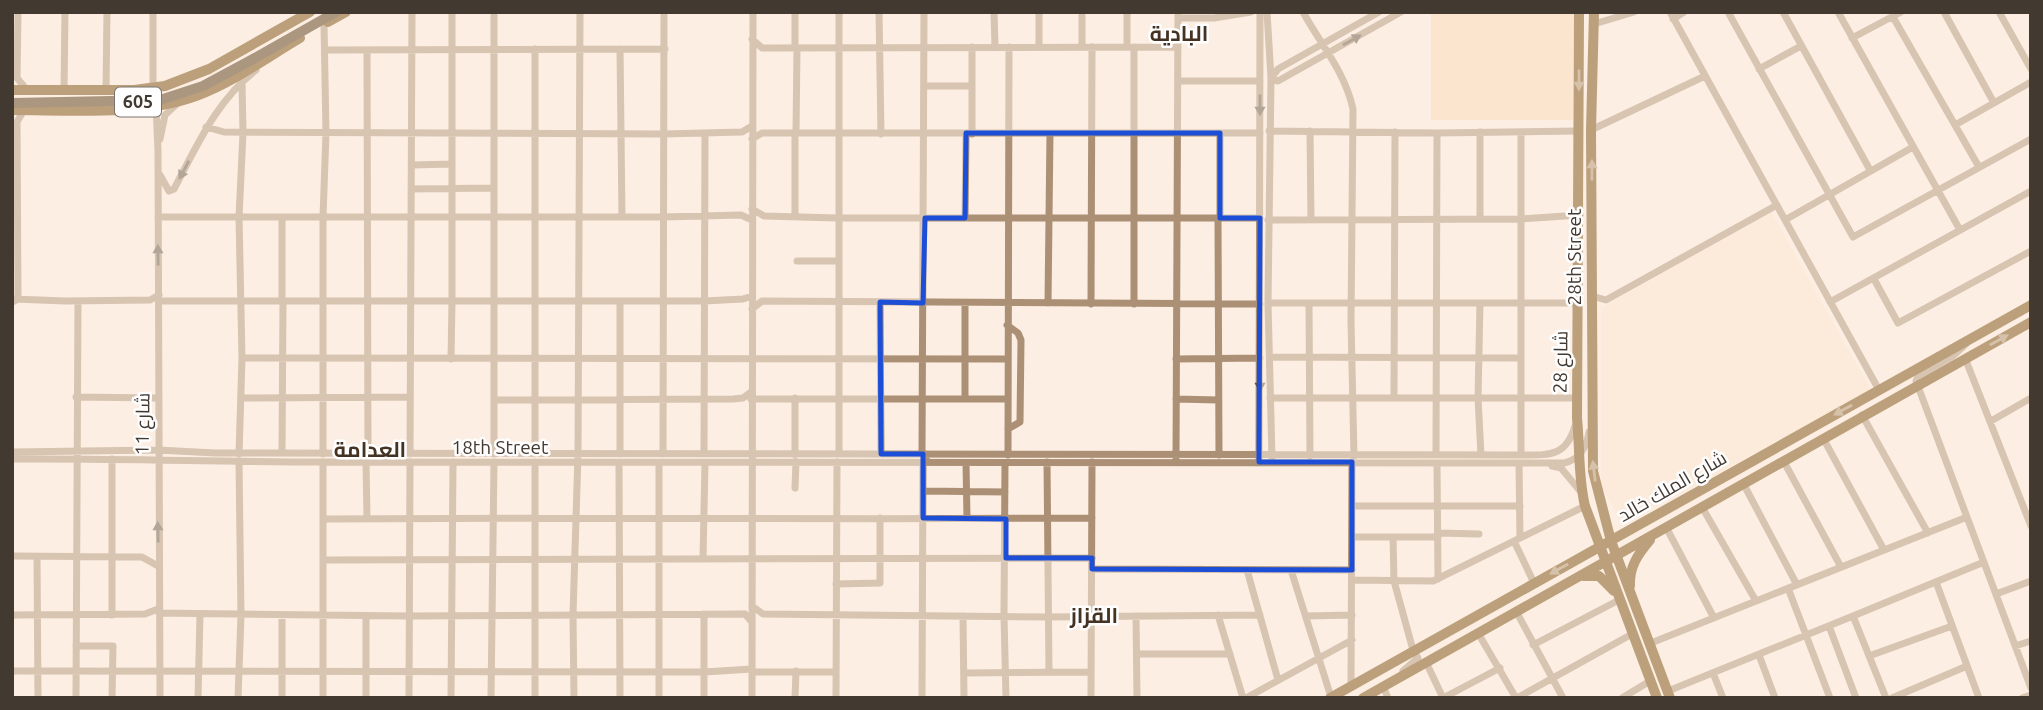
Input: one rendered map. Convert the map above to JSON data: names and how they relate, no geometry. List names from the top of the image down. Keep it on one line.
{"streets":{"highway":["605"],"main road":["28th Street","شارع 28","شارع الملك خالد"],"street":["شارع 11","18th Street"]},"crossings":[["28th Street","شارع الملك خالد"],["شارع 28","شارع الملك خالد"],["شارع 11","18th Street"]],"one_way":["28th Street"],"districts":["البادية","العدامة","القزاز"]}
